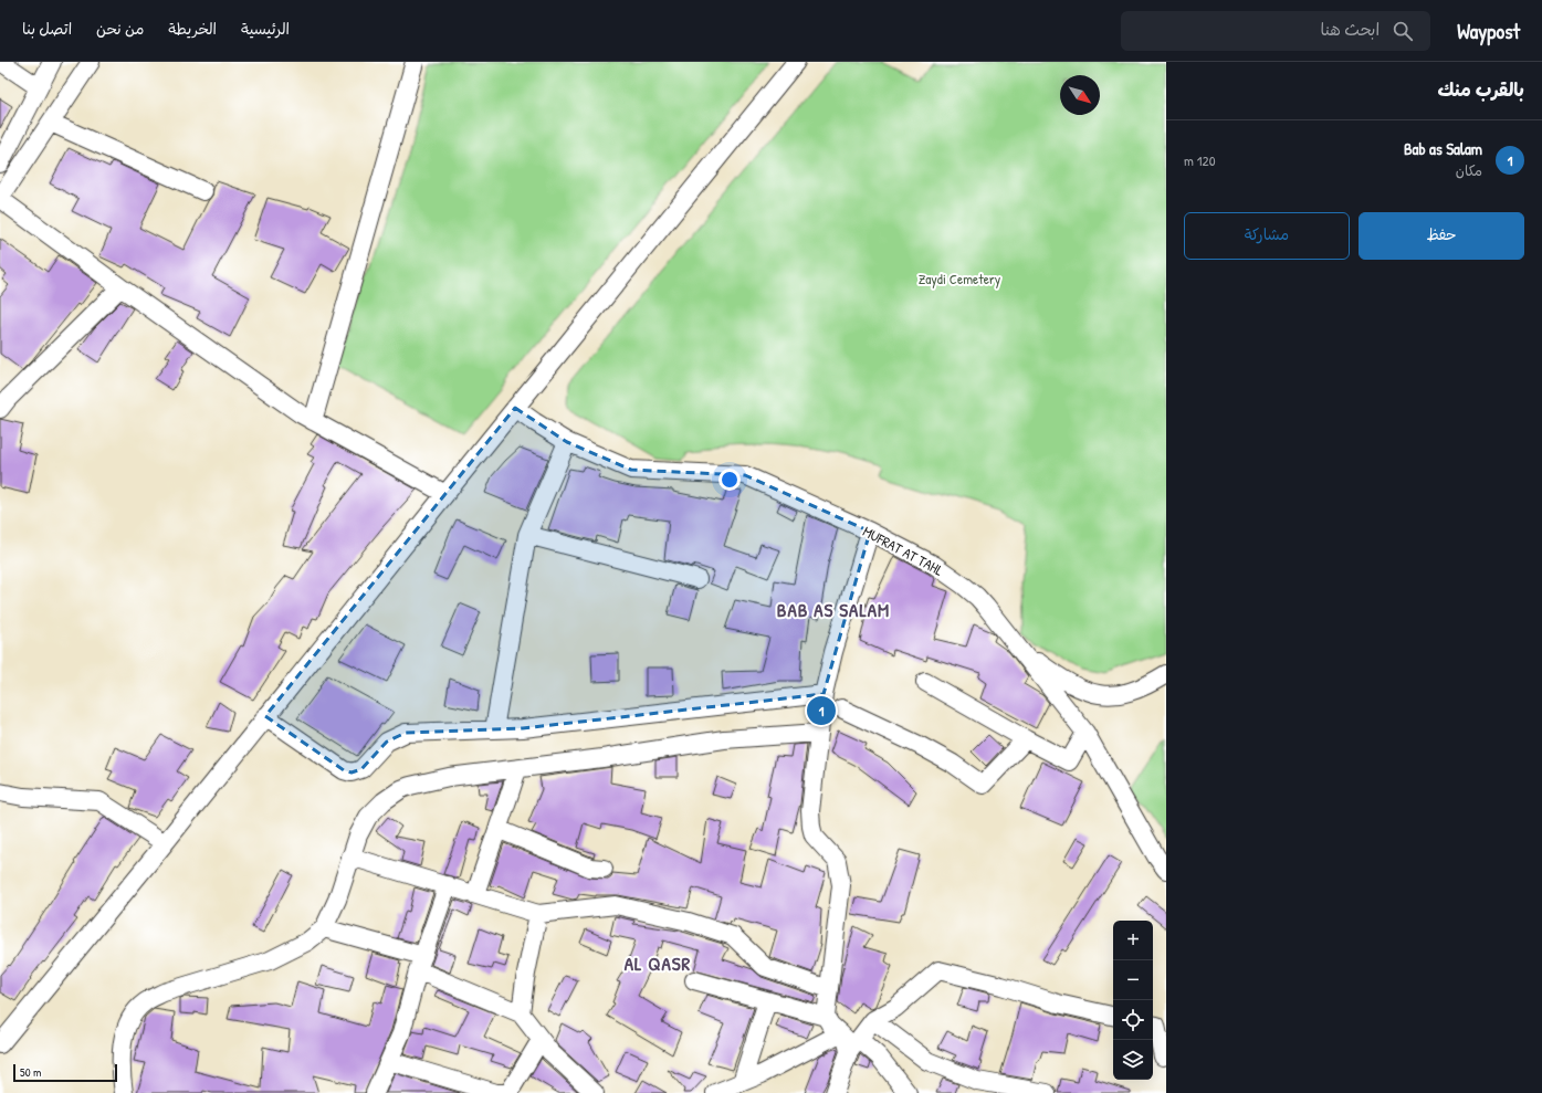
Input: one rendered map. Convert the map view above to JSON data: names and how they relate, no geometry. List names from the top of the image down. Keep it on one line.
{"streets":{"street":["MUFRAT AT TAHL"]},"districts":["BAB AS SALAM","AL QASR"],"parks":["Zaydi Cemetery"],"scale_bar":"50 m","north":"bottom right","page":{"header":"Waypost","search":"ابحث هنا","nav":["الرئيسية","الخريطة","من نحن","اتصل بنا"],"heading":"بالقرب منك","list":[{"mark":"1","name":"Bab as Salam","note":"مكان","value":"120 m"}],"buttons":["حفظ","مشاركة"],"pins":"1","map_buttons":["+","−"],"scale":"50 m"}}
